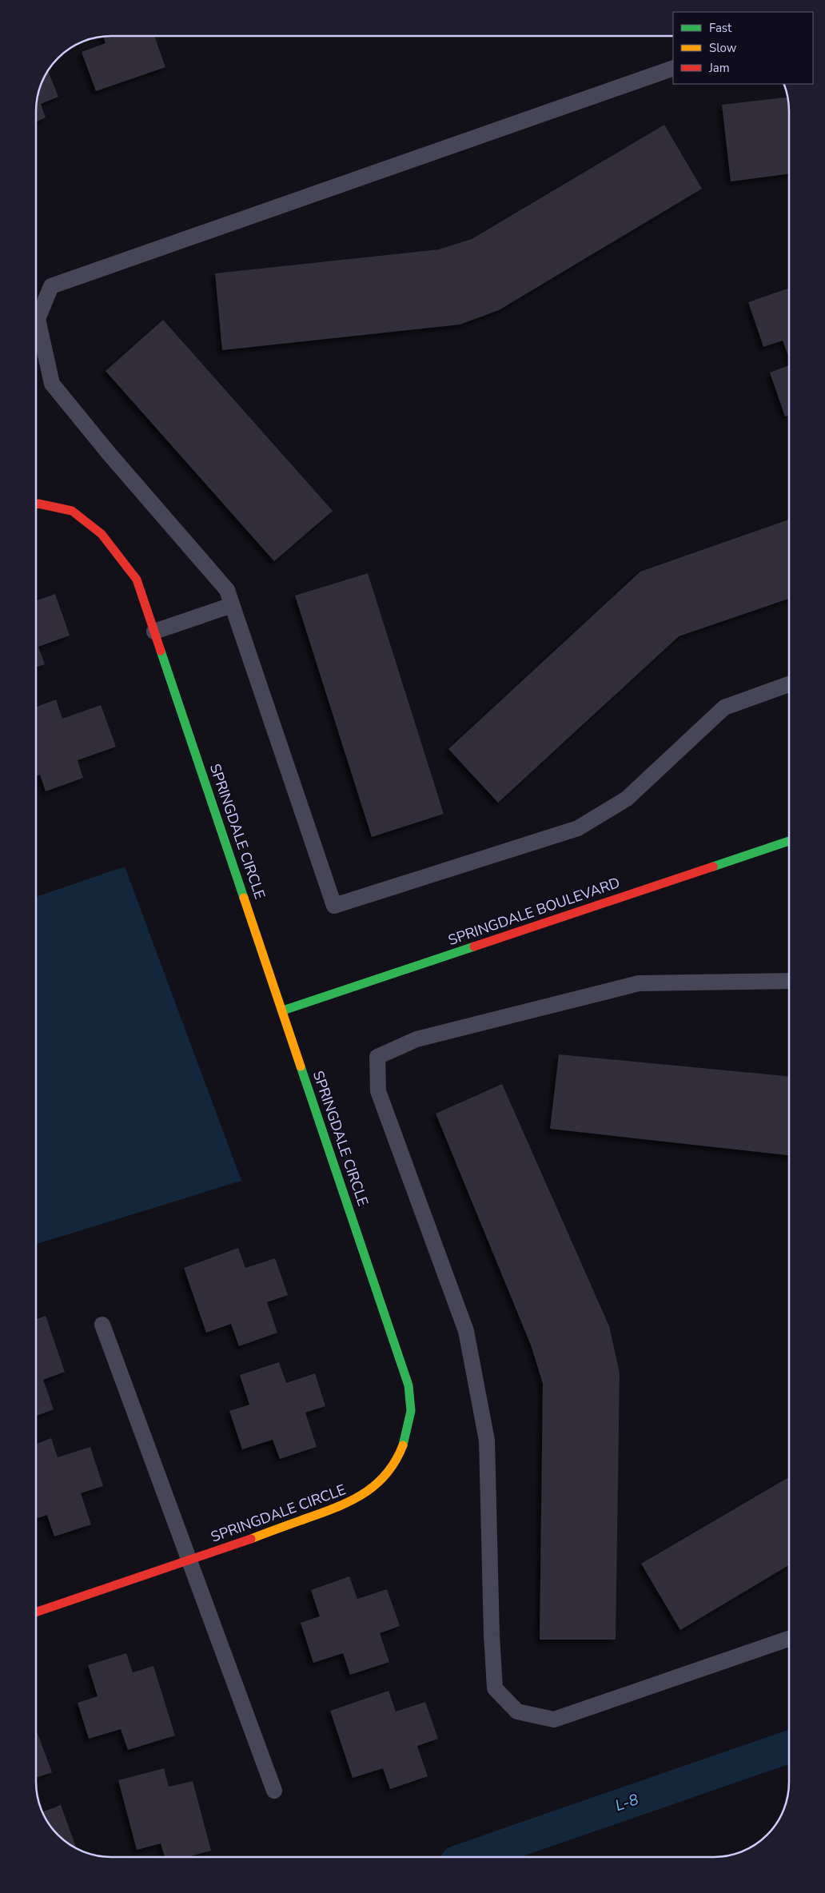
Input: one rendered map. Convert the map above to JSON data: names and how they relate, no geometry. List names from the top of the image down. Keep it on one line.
{"streets":{"street":["SPRINGDALE CIRCLE","SPRINGDALE BOULEVARD"]},"crossings":[["SPRINGDALE CIRCLE","SPRINGDALE BOULEVARD"]],"water":["L-8"],"legend":["Fast","Slow","Jam"]}
